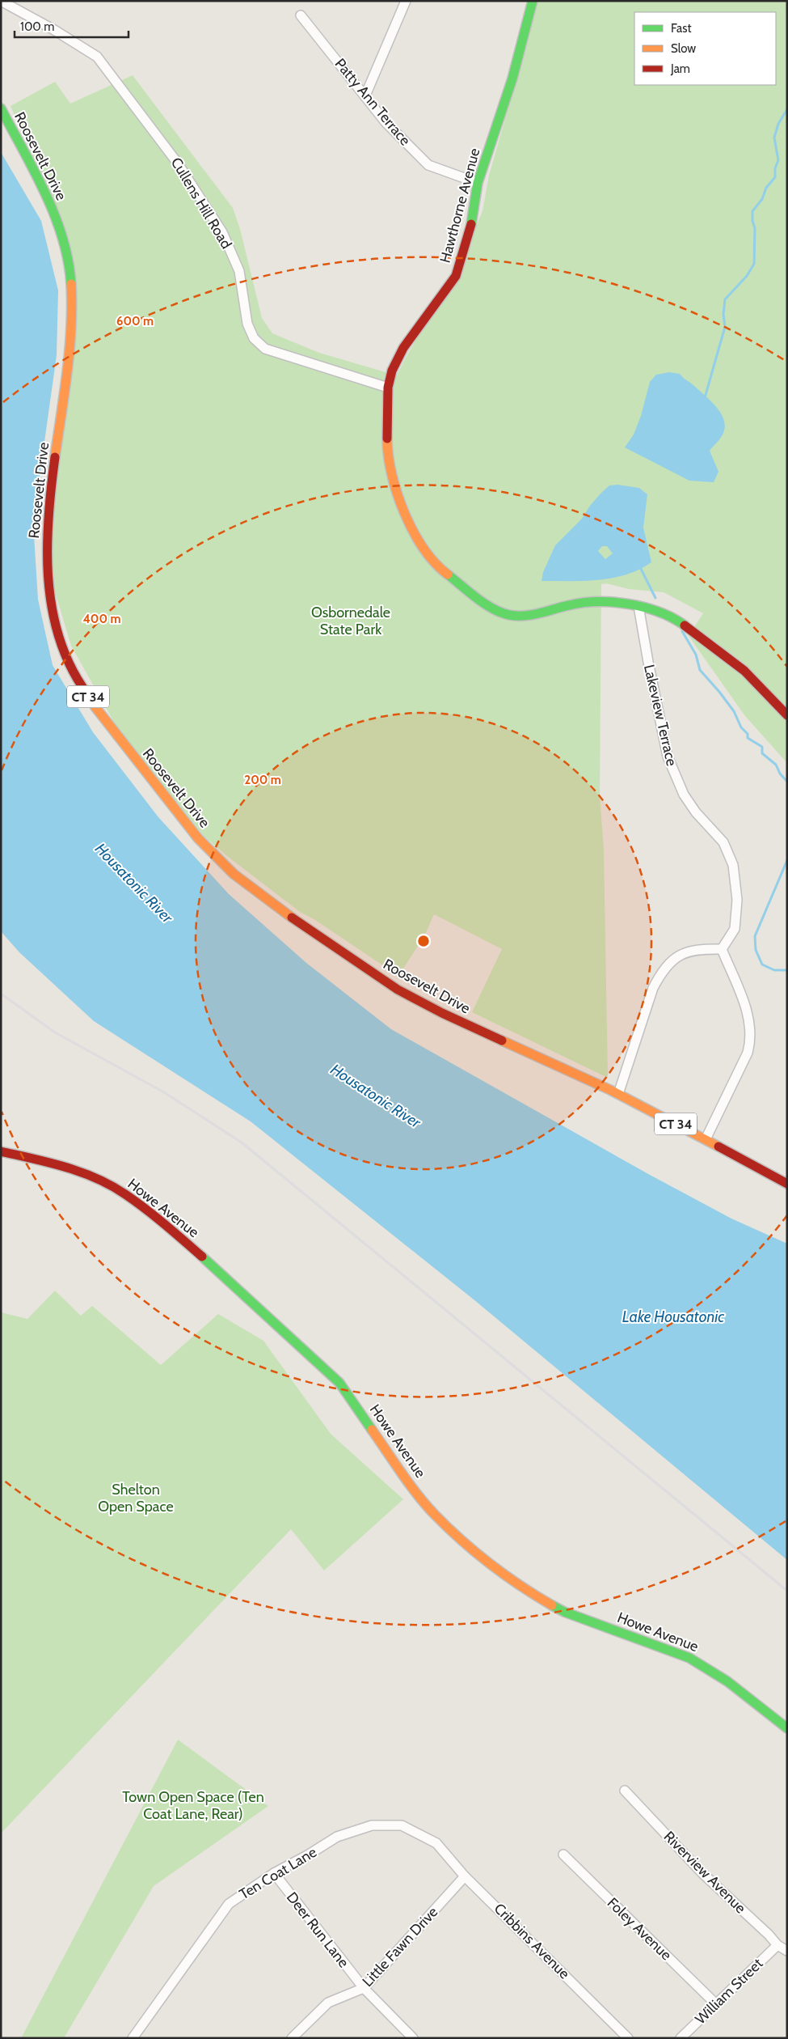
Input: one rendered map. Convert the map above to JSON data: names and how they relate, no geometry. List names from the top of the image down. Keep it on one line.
{"streets":{"main road":["Roosevelt Drive","Hawthorne Avenue","CT 34","Howe Avenue"],"street":["Patty Ann Terrace","Cullens Hill Road","Lakeview Terrace","Riverview Avenue","Ten Coat Lane","Foley Avenue","Deer Run Lane","Cribbins Avenue","Little Fawn Drive","William Street"]},"crossings":[["Patty Ann Terrace","Hawthorne Avenue"],["Cullens Hill Road","Hawthorne Avenue"],["Hawthorne Avenue","Lakeview Terrace"],["Riverview Avenue","William Street"],["Ten Coat Lane","Deer Run Lane"],["Ten Coat Lane","Cribbins Avenue"],["Foley Avenue","William Street"],["Deer Run Lane","Little Fawn Drive"],["Cribbins Avenue","Little Fawn Drive"]],"water":["Housatonic River","Lake Housatonic"],"parks":["Osbornedale State Park","Shelton Open Space","Town Open Space (Ten Coat Lane, Rear)"],"legend":["Fast","Slow","Jam"],"scale_bar":"100 m","rings":["600 m","400 m","200 m"]}
